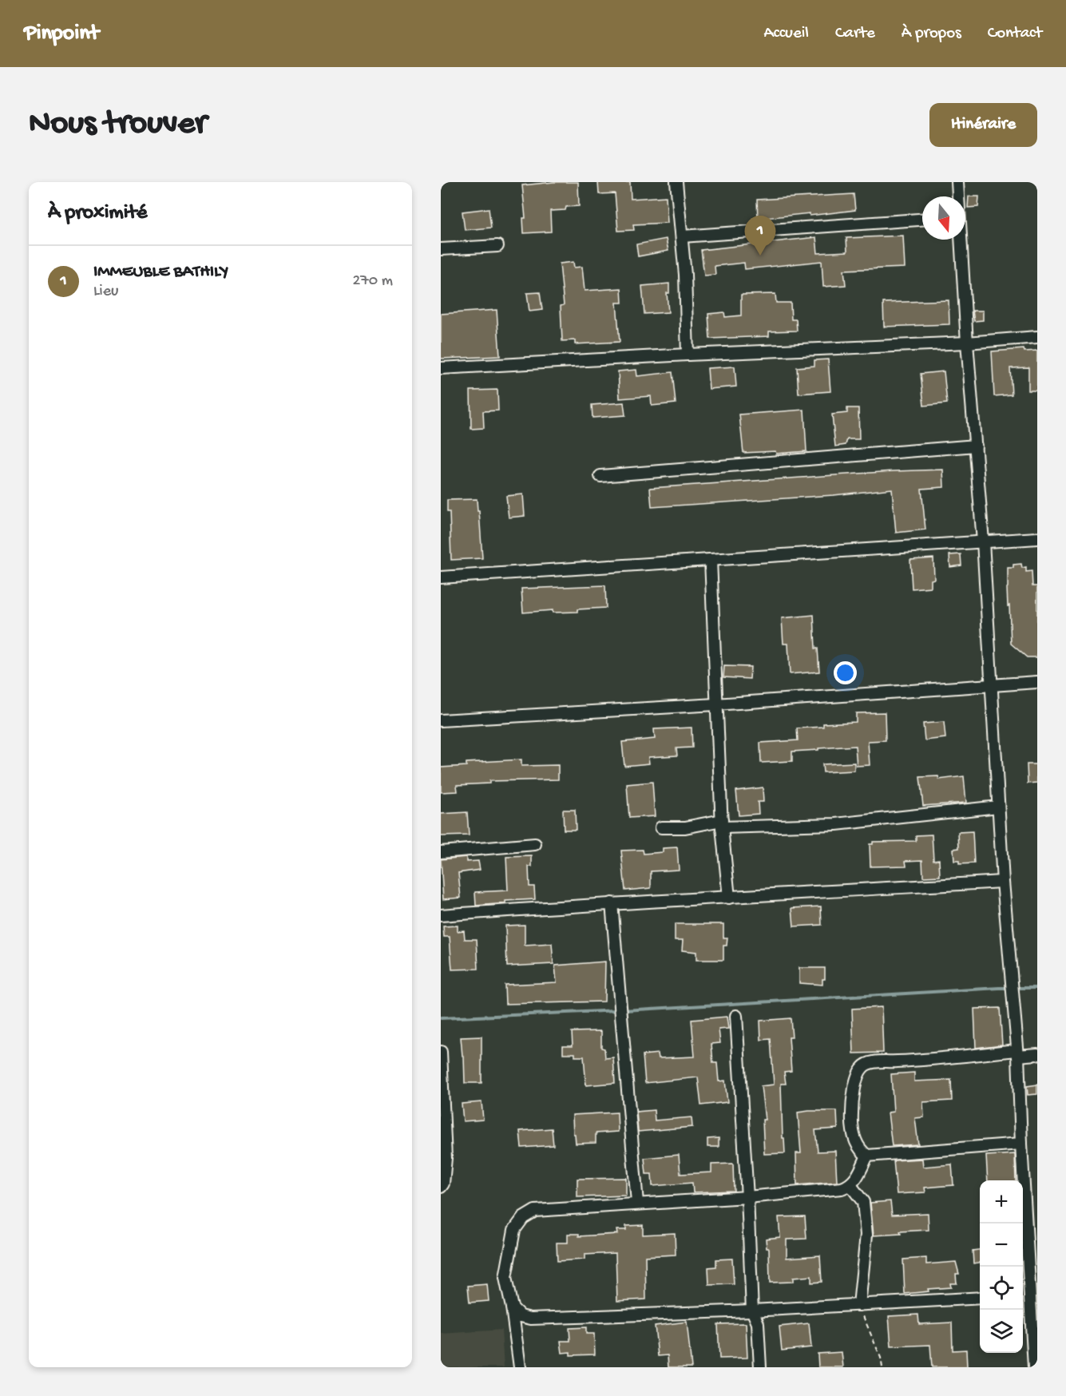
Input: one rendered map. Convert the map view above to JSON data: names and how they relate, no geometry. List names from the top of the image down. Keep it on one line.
{"north":"bottom","page":{"header":"Pinpoint","nav":["Accueil","Carte","À propos","Contact"],"buttons":"Itinéraire","title":"Nous trouver","heading":"À proximité","pins":"1","list":[{"mark":"1","name":"IMMEUBLE BATHILY","note":"Lieu","value":"270 m"}],"map_buttons":["+","−"]}}
